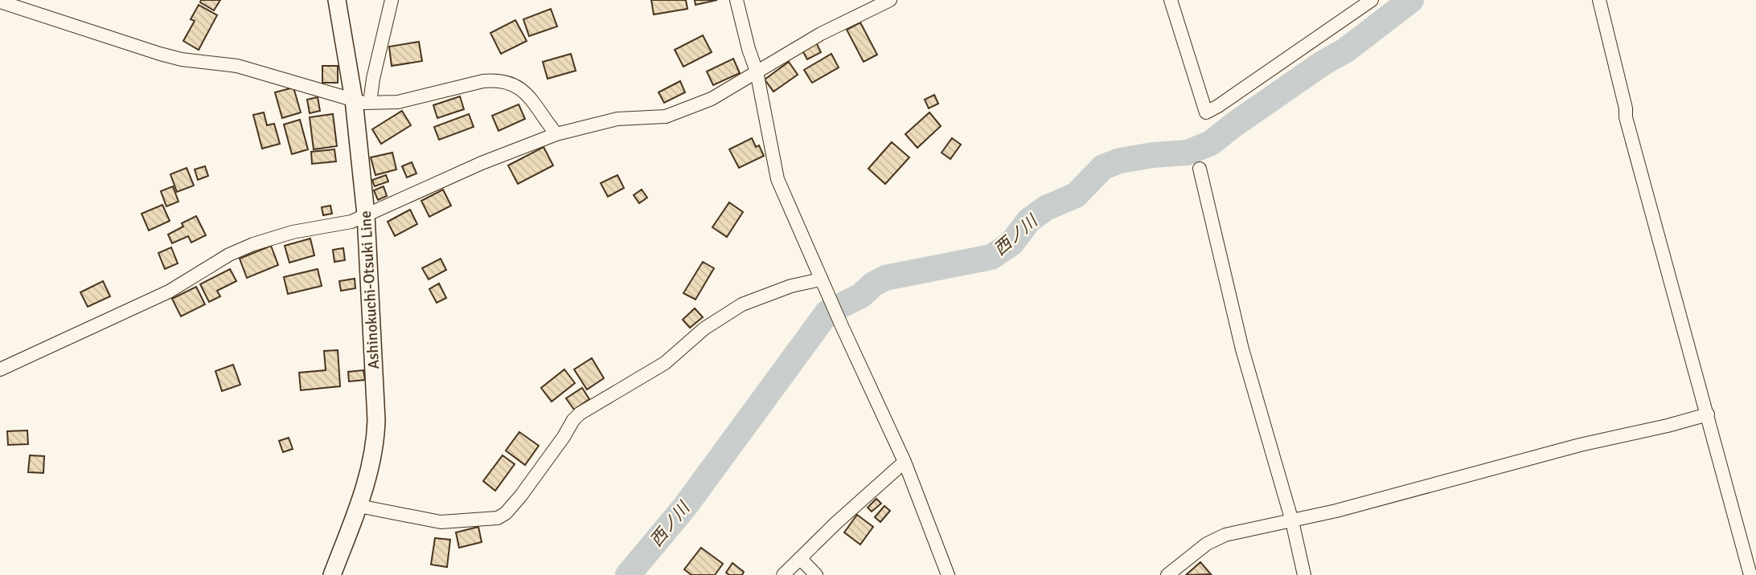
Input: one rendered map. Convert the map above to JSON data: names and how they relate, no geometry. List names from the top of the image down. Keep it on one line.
{"streets":{"main road":["Ashinokuchi-Otsuki Line"]},"water":["西ノ川"]}
